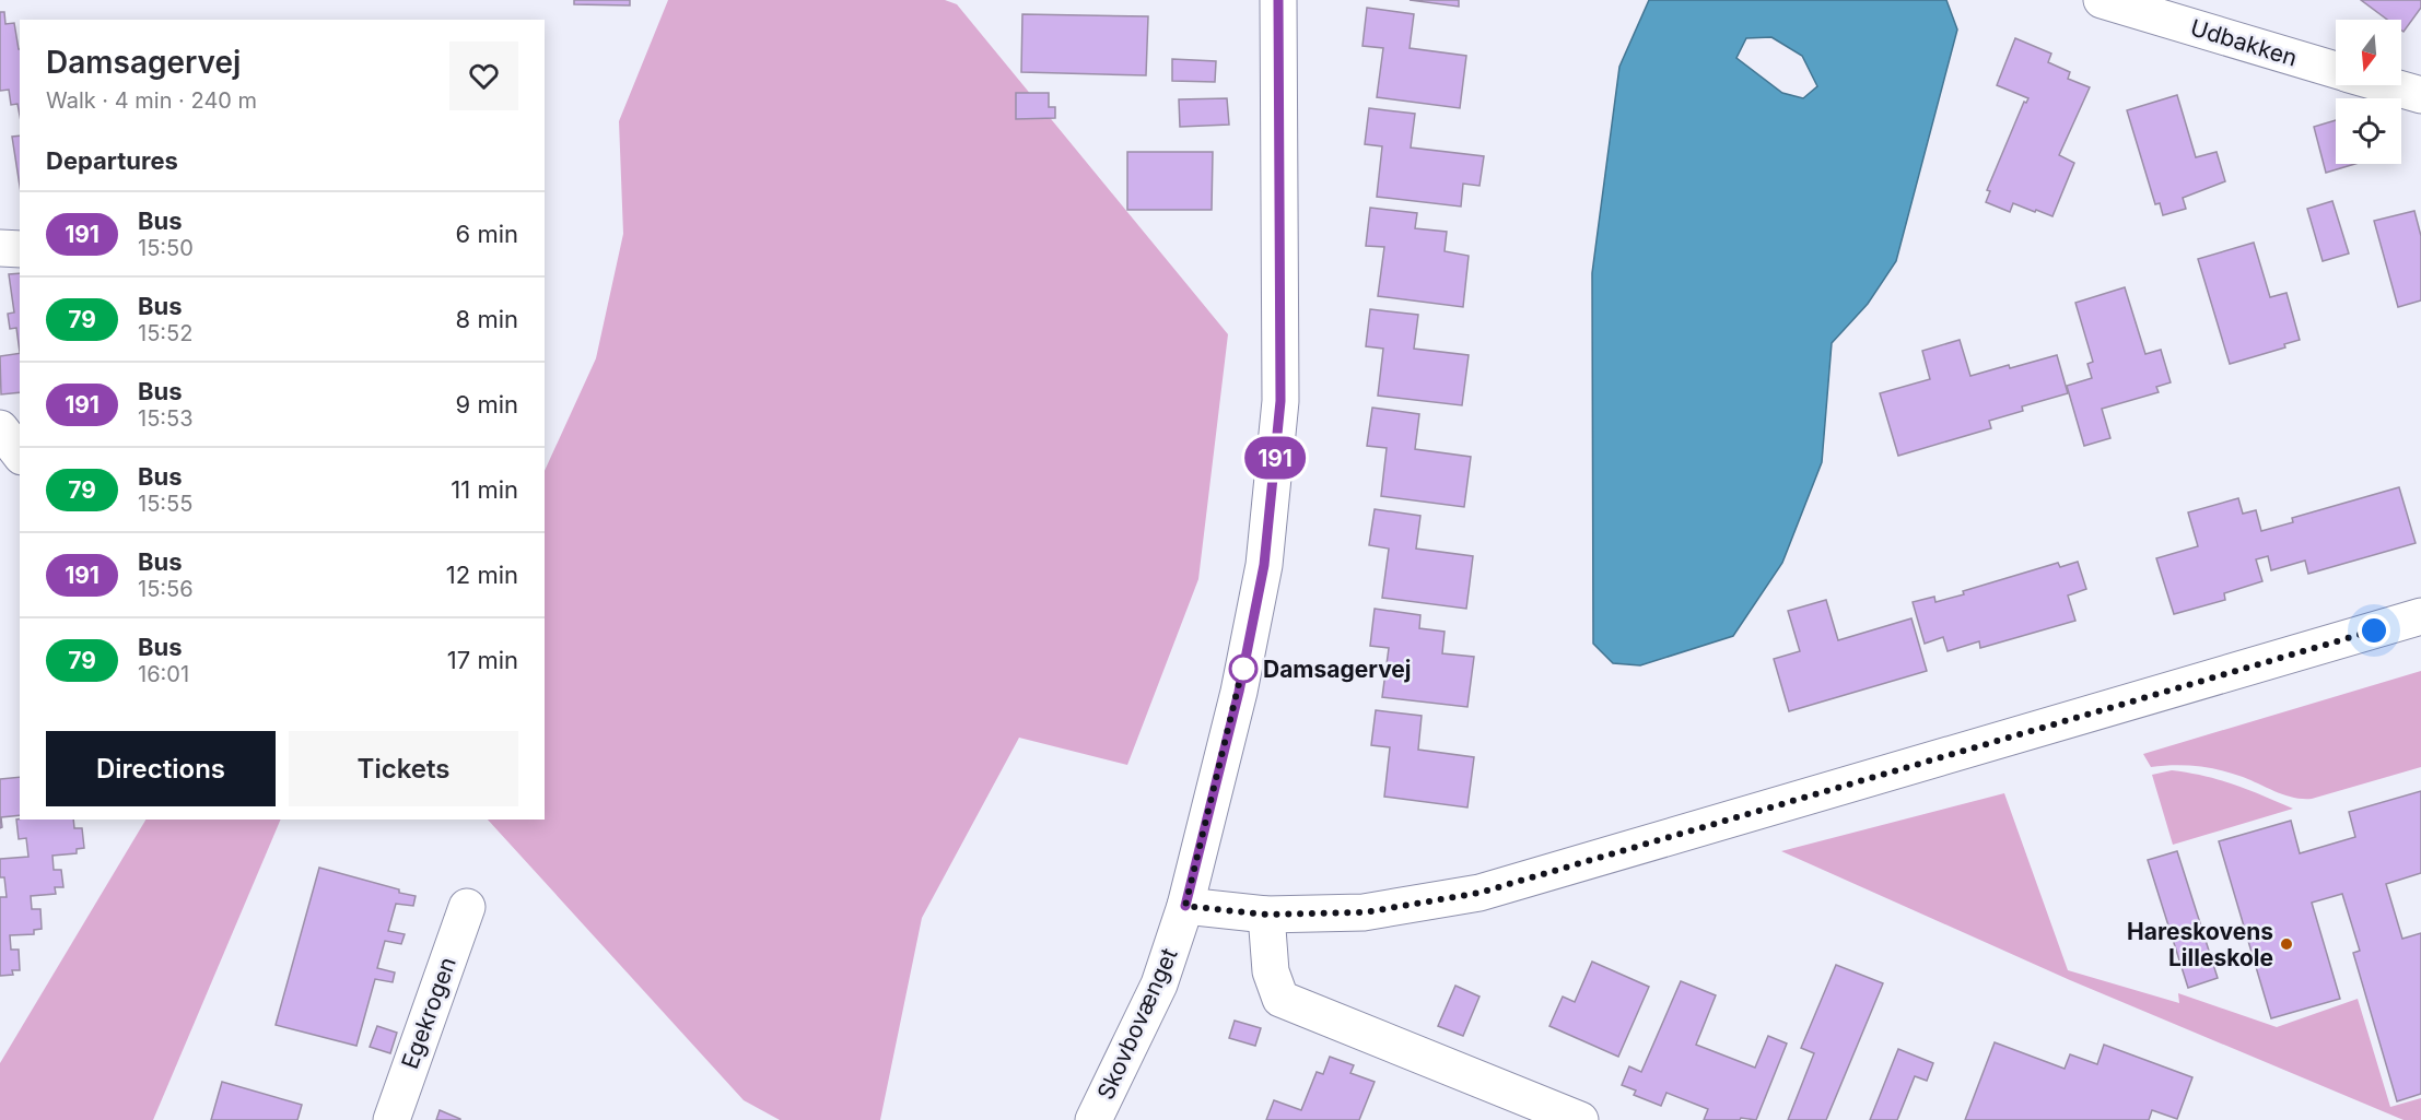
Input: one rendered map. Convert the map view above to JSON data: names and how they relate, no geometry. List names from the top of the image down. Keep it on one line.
{"streets":{"street":["Udbakken","Egekrogen","Skovbovænget"]},"places":["Damsagervej","Hareskovens Lilleskole"],"lines":["bus line 191"],"north":"bottom","page":{"on_map":"191","heading":[["Damsagervej","Walk · 4 min · 240 m"],"Departures"],"list":[{"mark":"191","name":"Bus","note":"15:50","value":"6 min"},{"mark":"79","name":"Bus","note":"15:52","value":"8 min"},{"mark":"191","name":"Bus","note":"15:53","value":"9 min"},{"mark":"79","name":"Bus","note":"15:55","value":"11 min"},{"mark":"191","name":"Bus","note":"15:56","value":"12 min"},{"mark":"79","name":"Bus","note":"16:01","value":"17 min"}],"buttons":["Directions","Tickets"]}}
